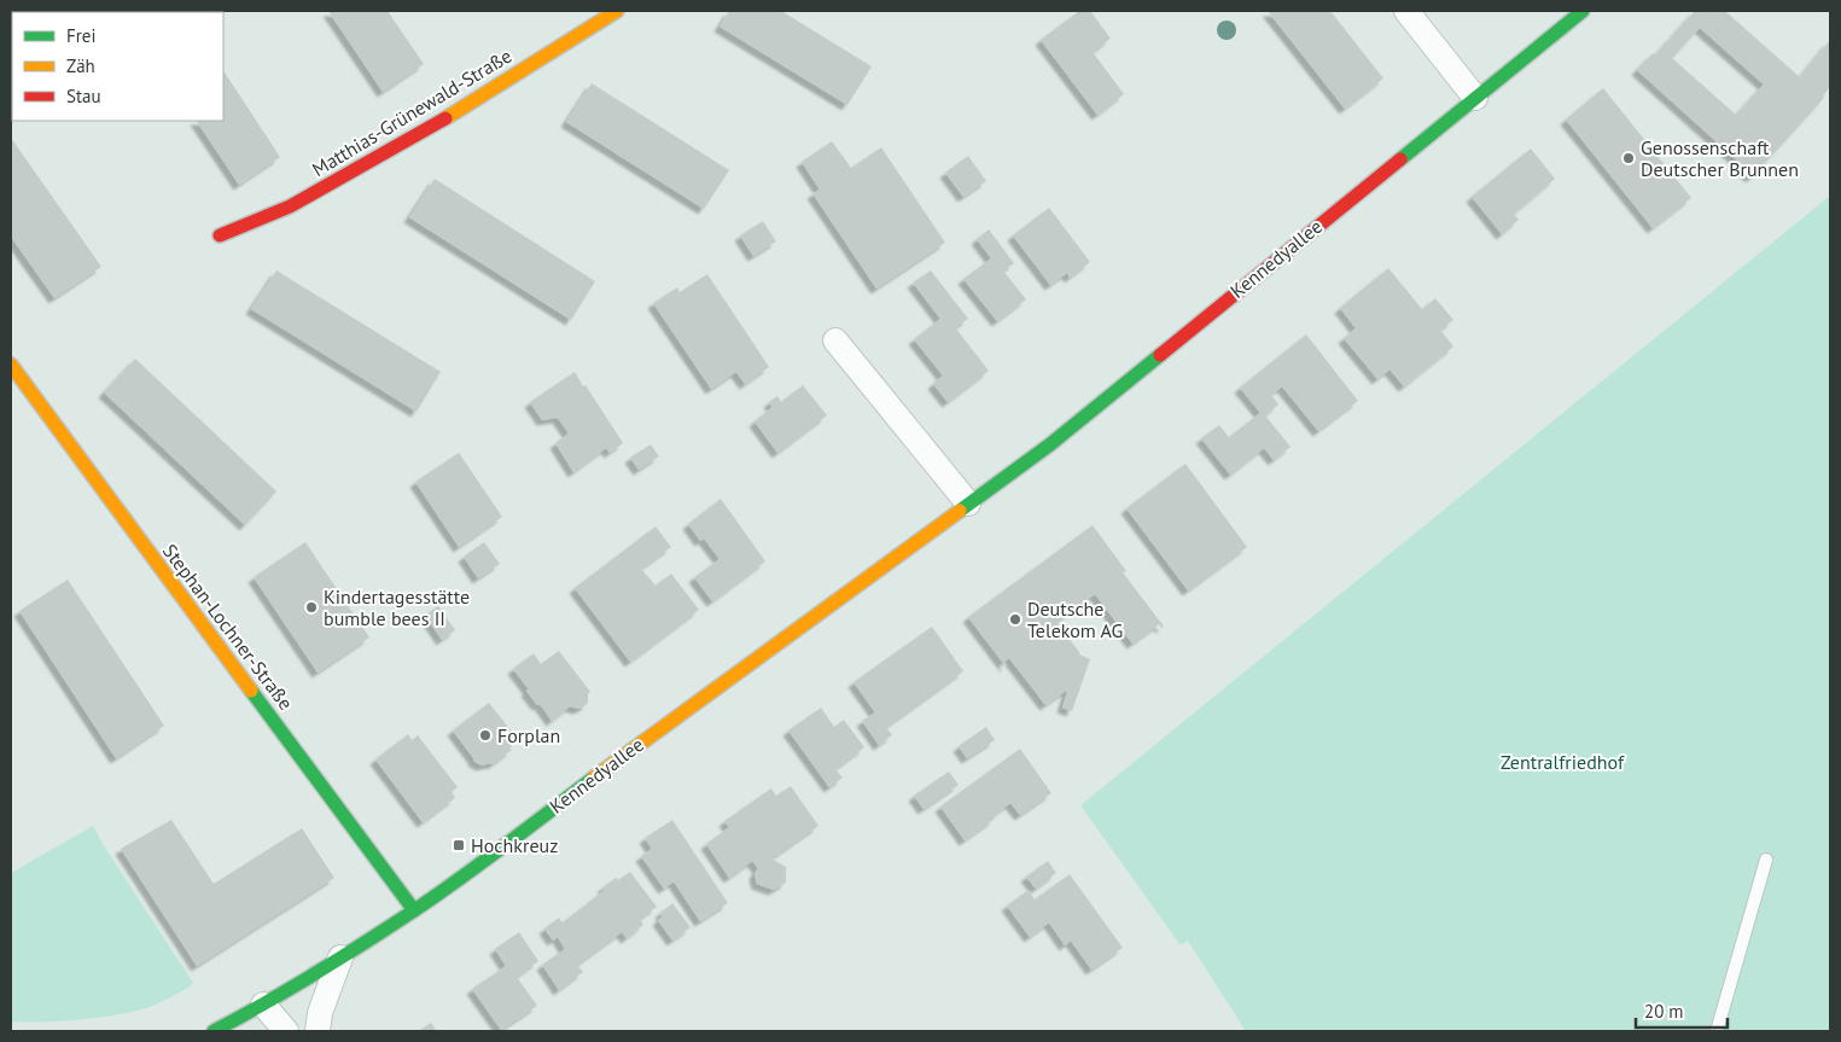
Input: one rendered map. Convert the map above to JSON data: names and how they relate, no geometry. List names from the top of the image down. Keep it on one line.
{"streets":{"street":["Matthias-Grünewald-Straße","Kennedyallee","Stephan-Lochner-Straße"]},"crossings":[["Kennedyallee","Stephan-Lochner-Straße"]],"parks":["Zentralfriedhof"],"places":{"other":["Genossenschaft Deutscher Brunnen","Kindertagesstätte bumble bees II","Deutsche Telekom AG","Forplan"],"transit":["Hochkreuz"]},"legend":["Frei","Zäh","Stau"],"scale_bar":"20 m"}
